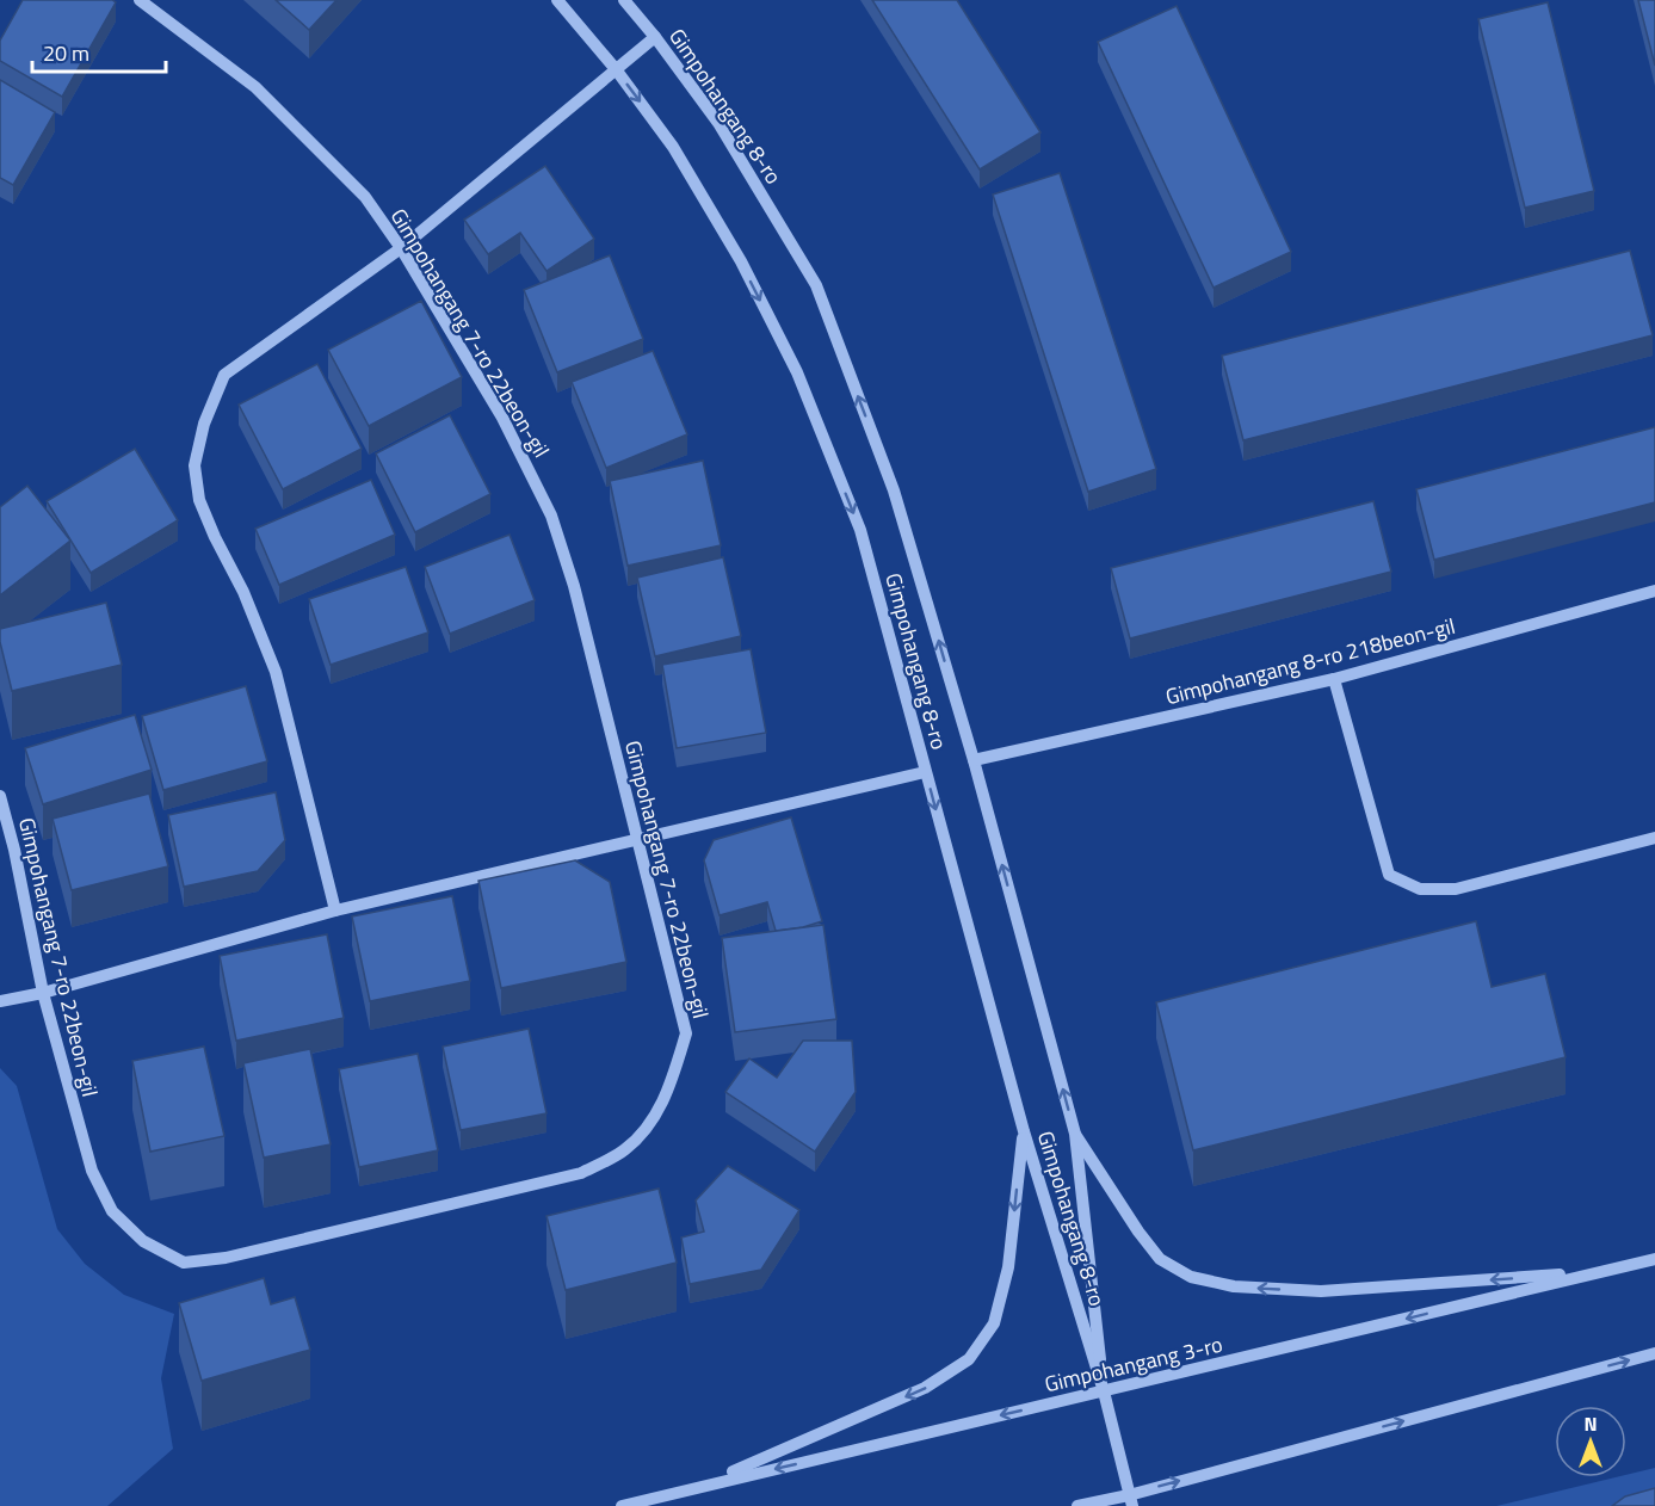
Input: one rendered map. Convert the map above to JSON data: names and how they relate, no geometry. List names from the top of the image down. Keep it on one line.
{"streets":{"street":["Gimpohangang 8-ro","Gimpohangang 7-ro 22beon-gil","Gimpohangang 8-ro 218beon-gil","Gimpohangang 3-ro"]},"crossings":[["Gimpohangang 8-ro","Gimpohangang 8-ro 218beon-gil"],["Gimpohangang 8-ro","Gimpohangang 3-ro"]],"scale_bar":"20 m","north":"top"}
